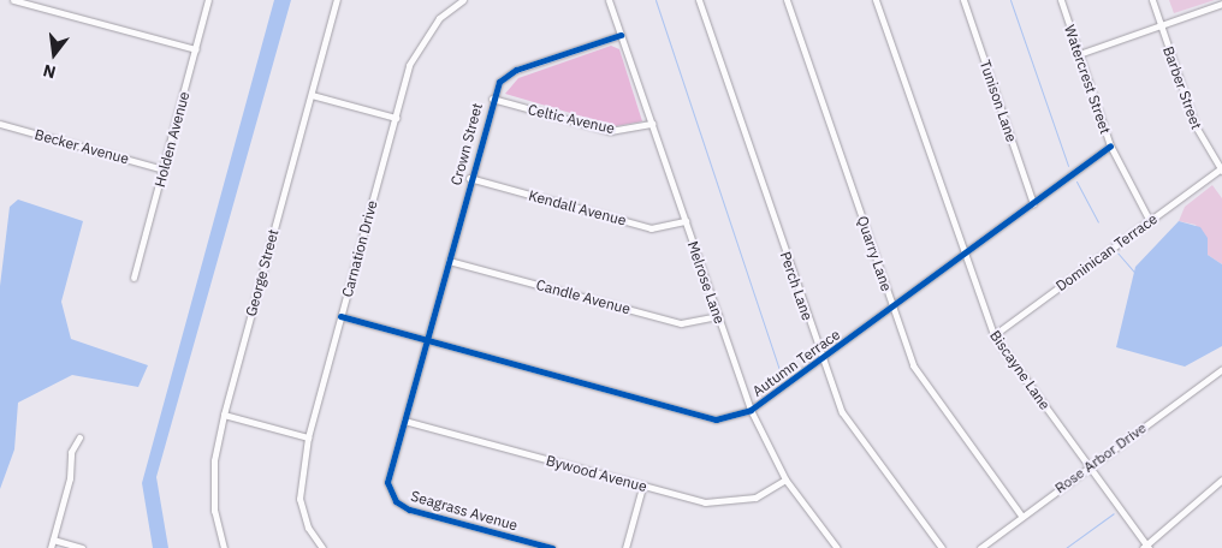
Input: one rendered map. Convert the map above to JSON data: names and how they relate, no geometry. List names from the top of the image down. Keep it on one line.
{"streets":{"street":["Watercrest Street","Barber Street","Tunison Lane","Celtic Avenue","Holden Avenue","Crown Street","Becker Avenue","Kendall Avenue","Carnation Drive","Dominican Terrace","Quarry Lane","George Street","Melrose Lane","Perch Lane","Candle Avenue","Autumn Terrace","Biscayne Lane","Rose Arbor Drive","Bywood Avenue","Seagrass Avenue"]},"crossings":[["Watercrest Street","Dominican Terrace"],["Watercrest Street","Autumn Terrace"],["Barber Street","Dominican Terrace"],["Tunison Lane","Autumn Terrace"],["Celtic Avenue","Crown Street"],["Celtic Avenue","Melrose Lane"],["Holden Avenue","Becker Avenue"],["Crown Street","Kendall Avenue"],["Crown Street","Melrose Lane"],["Crown Street","Candle Avenue"],["Crown Street","Autumn Terrace"],["Crown Street","Seagrass Avenue"],["Kendall Avenue","Melrose Lane"],["Carnation Drive","Autumn Terrace"],["Dominican Terrace","Biscayne Lane"],["Quarry Lane","Autumn Terrace"],["Quarry Lane","Rose Arbor Drive"],["Melrose Lane","Candle Avenue"],["Melrose Lane","Autumn Terrace"],["Melrose Lane","Bywood Avenue"],["Perch Lane","Autumn Terrace"],["Autumn Terrace","Biscayne Lane"],["Autumn Terrace","Seagrass Avenue"],["Biscayne Lane","Rose Arbor Drive"],["Bywood Avenue","Seagrass Avenue"]],"north":"bottom"}
